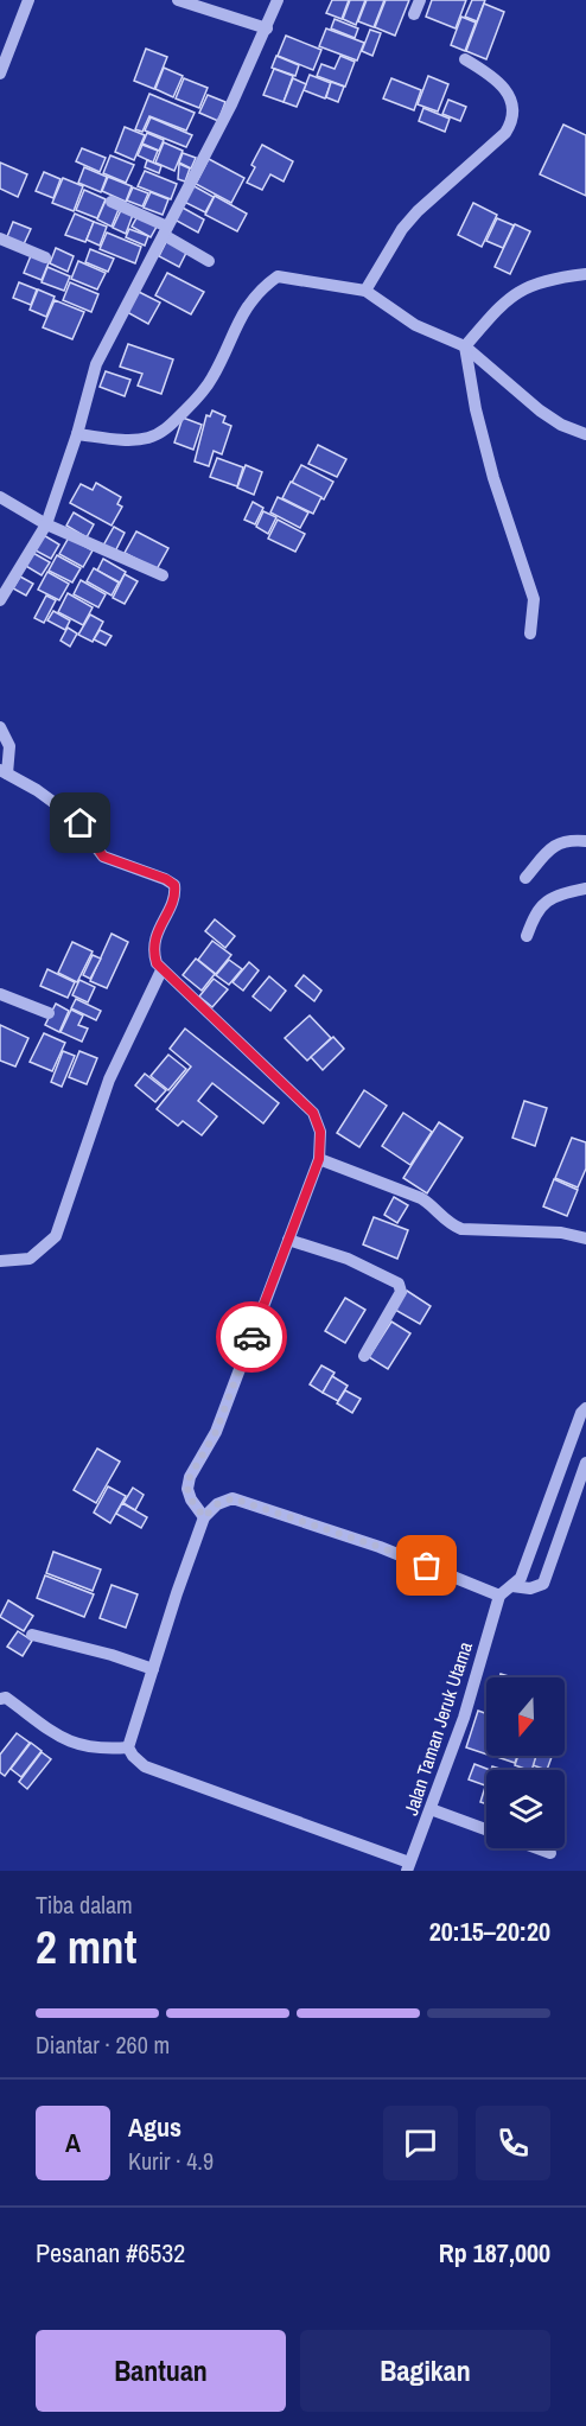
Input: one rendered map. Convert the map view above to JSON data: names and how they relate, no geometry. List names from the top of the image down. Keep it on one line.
{"streets":{"street":["Jalan Taman Jeruk Utama"]},"north":"bottom","page":{"heading":["2 mnt","Tiba dalam","20:15–20:20"],"panel":["Agus","Kurir · 4.9","Pesanan #6532","Rp 187,000"],"bar":"Diantar · 260 m","round":"A","buttons":["Bantuan","Bagikan"]}}
